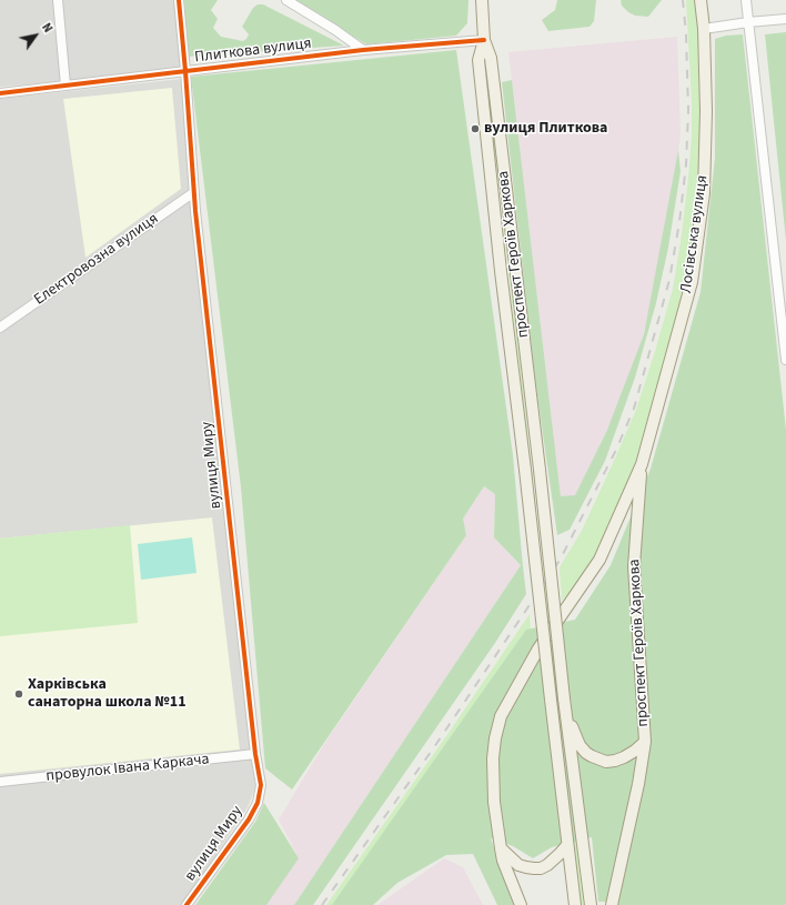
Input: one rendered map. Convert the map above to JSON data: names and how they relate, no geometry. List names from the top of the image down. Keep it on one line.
{"streets":{"main road":["Лосівська вулиця","проспект Героїв Харкова"],"street":["Плиткова вулиця","Електровозна вулиця","вулиця Миру","провулок Івана Каркача"]},"crossings":[["Плиткова вулиця","проспект Героїв Харкова"],["Плиткова вулиця","вулиця Миру"],["Лосівська вулиця","проспект Героїв Харкова"],["Електровозна вулиця","вулиця Миру"],["вулиця Миру","провулок Івана Каркача"]],"places":["вулиця Плиткова","Харківська санаторна школа №11"],"north":"top right"}
